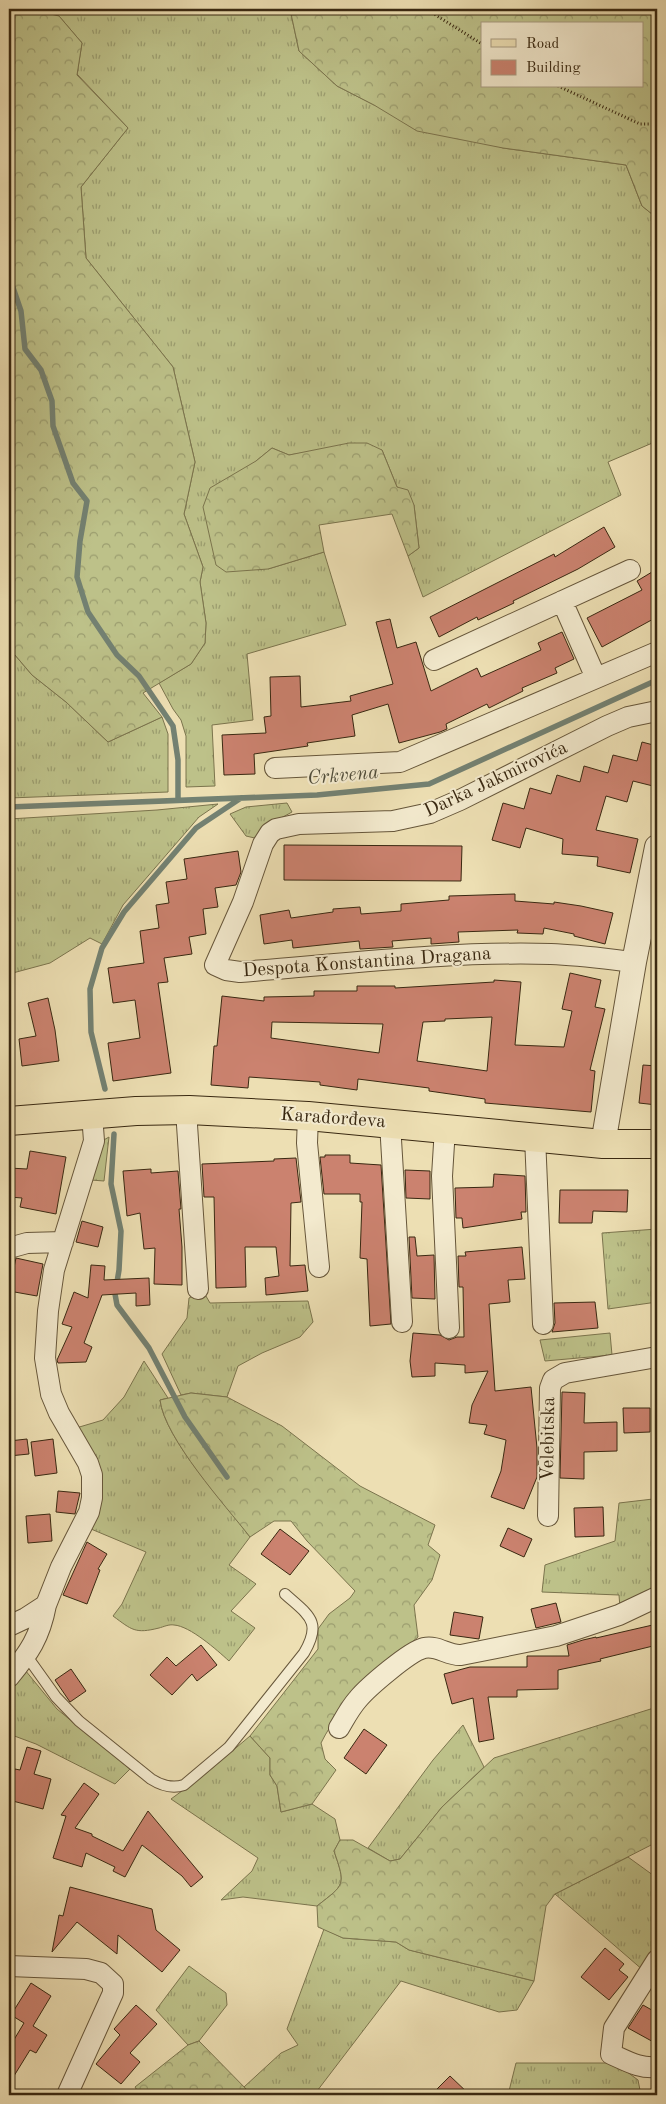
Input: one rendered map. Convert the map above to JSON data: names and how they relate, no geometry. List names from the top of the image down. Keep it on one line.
{"streets":{"main road":["Karađorđeva"],"street":["Darka Jakmirovića","Despota Konstantina Dragana","Velebitska"]},"crossings":[["Darka Jakmirovića","Despota Konstantina Dragana"]],"water":["Crkvena"],"legend":["Road","Building"]}
